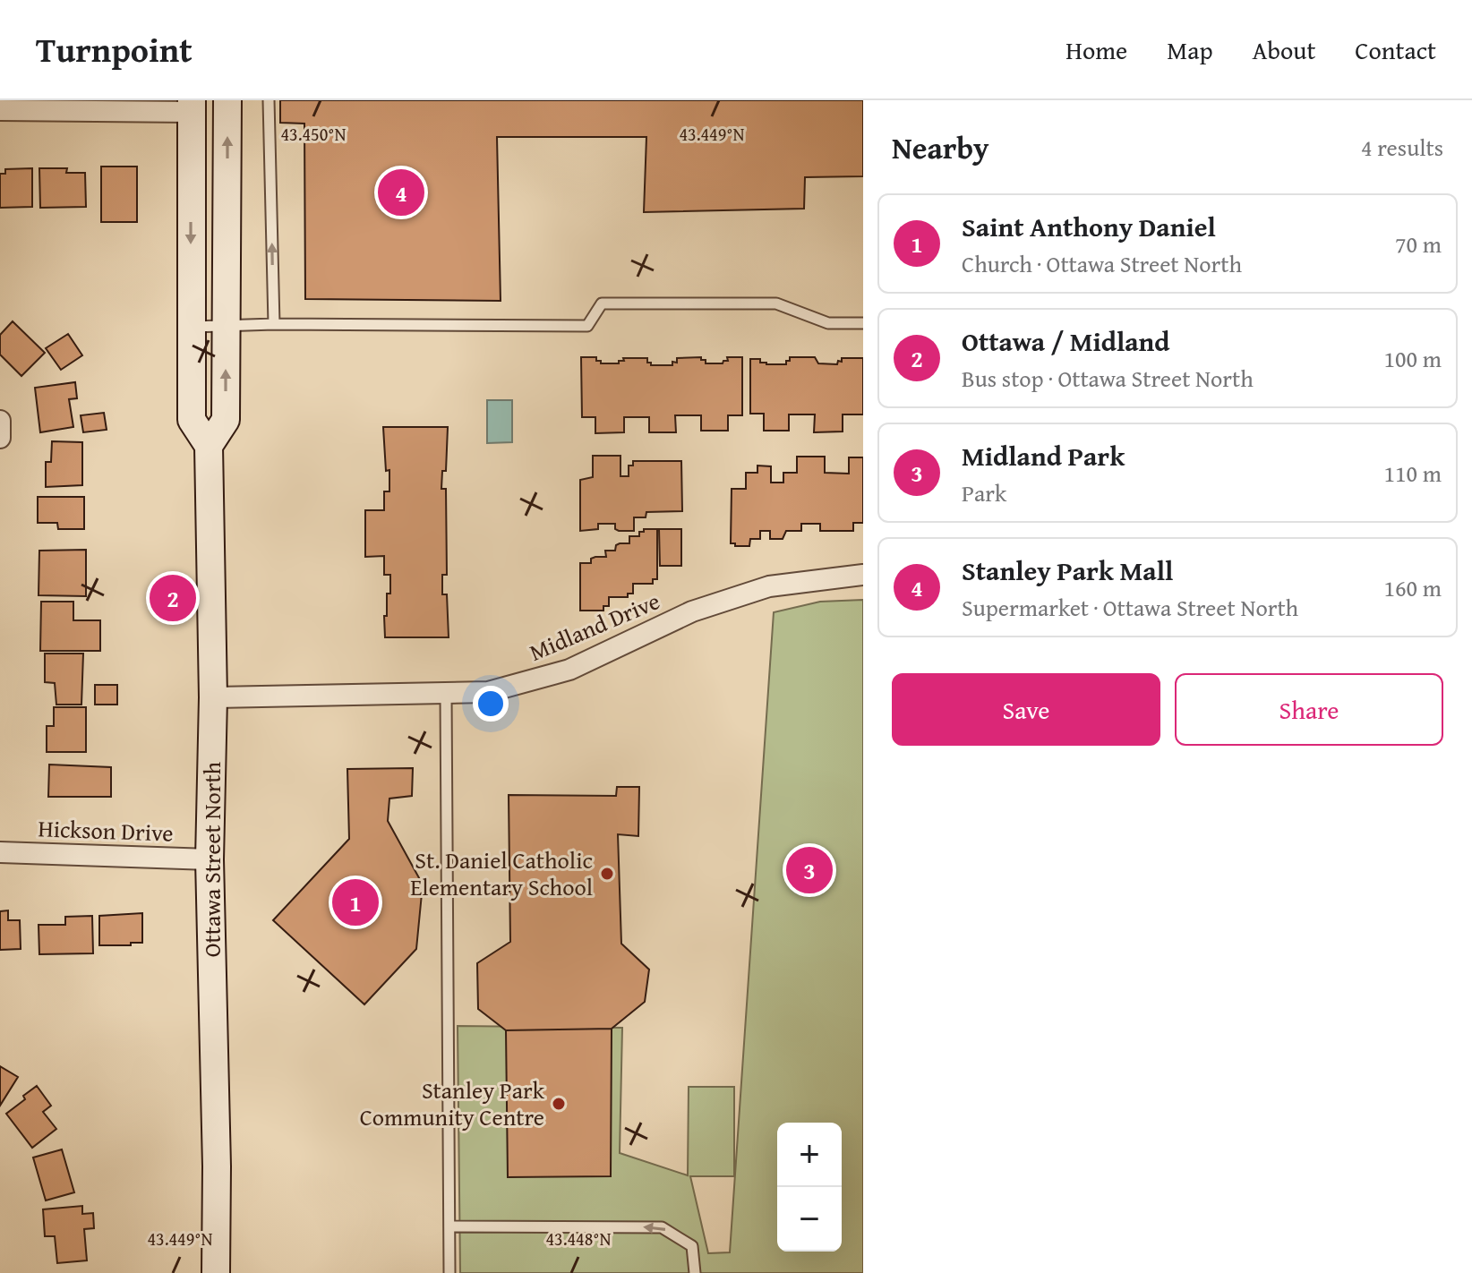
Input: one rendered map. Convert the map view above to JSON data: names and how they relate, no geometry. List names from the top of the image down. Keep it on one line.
{"streets":{"main road":["Ottawa Street North"],"street":["Midland Drive","Hickson Drive"]},"crossings":[["Midland Drive","Ottawa Street North"],["Hickson Drive","Ottawa Street North"]],"places":["St. Daniel Catholic Elementary School","Stanley Park Community Centre"],"page":{"header":"Turnpoint","nav":["Home","Map","About","Contact"],"heading":["Nearby","4 results"],"pins":["4","2","3","1"],"list":[{"mark":"1","name":"Saint Anthony Daniel","note":"Church · Ottawa Street North","value":"70 m"},{"mark":"2","name":"Ottawa / Midland","note":"Bus stop · Ottawa Street North","value":"100 m"},{"mark":"3","name":"Midland Park","note":"Park","value":"110 m"},{"mark":"4","name":"Stanley Park Mall","note":"Supermarket · Ottawa Street North","value":"160 m"}],"buttons":["Save","Share"],"map_buttons":["+","−"]},"coordinates":["43.450°N","43.449°N","43.448°N"]}
